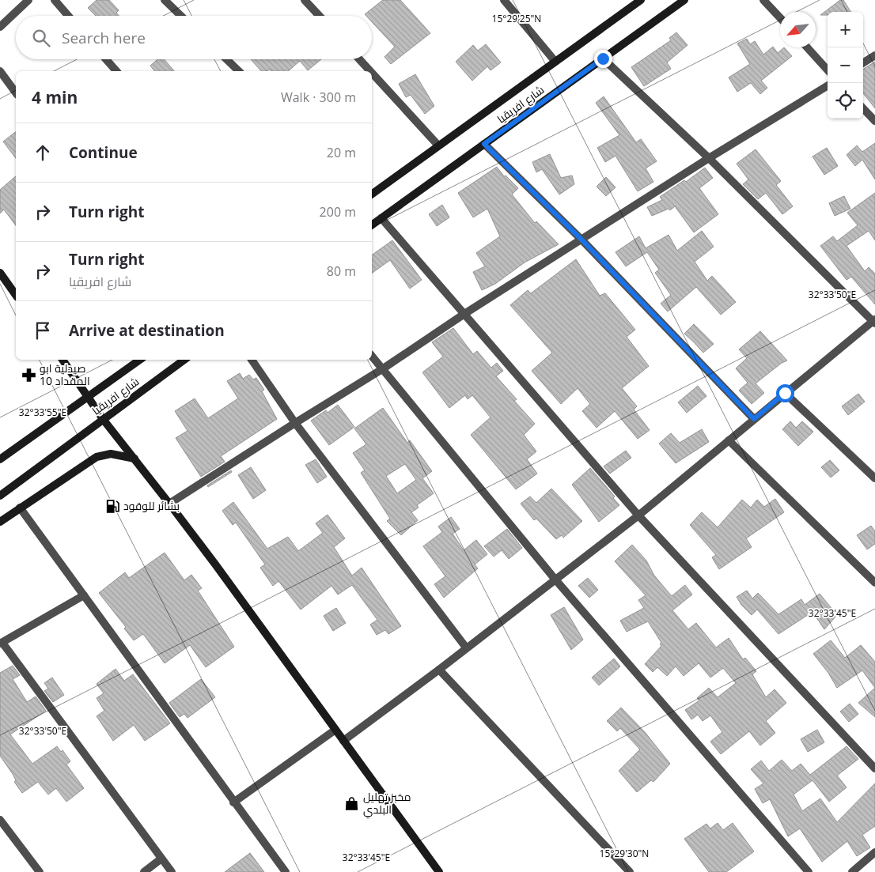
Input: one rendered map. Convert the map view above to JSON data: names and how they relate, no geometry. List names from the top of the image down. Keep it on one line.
{"streets":{"street":["شارع افريقيا"]},"places":{"pharmacy":["صيدلية ابو المقداد 10"],"fuel station":["بشائر للوقود"],"shop":["مخبز تهليل البلدي"]},"north":"bottom left","page":{"map_buttons":["+","−"],"search":"Search here","heading":["4 min","Walk · 300 m"],"list":[["Continue","20 m"],["Turn right","200 m"],["Turn right","شارع افريقيا","80 m"],"Arrive at destination"]},"coordinates":["15°29'25\"N","32°33'50\"E","32°33'55\"E","32°33'45\"E","15°29'30\"N"]}
